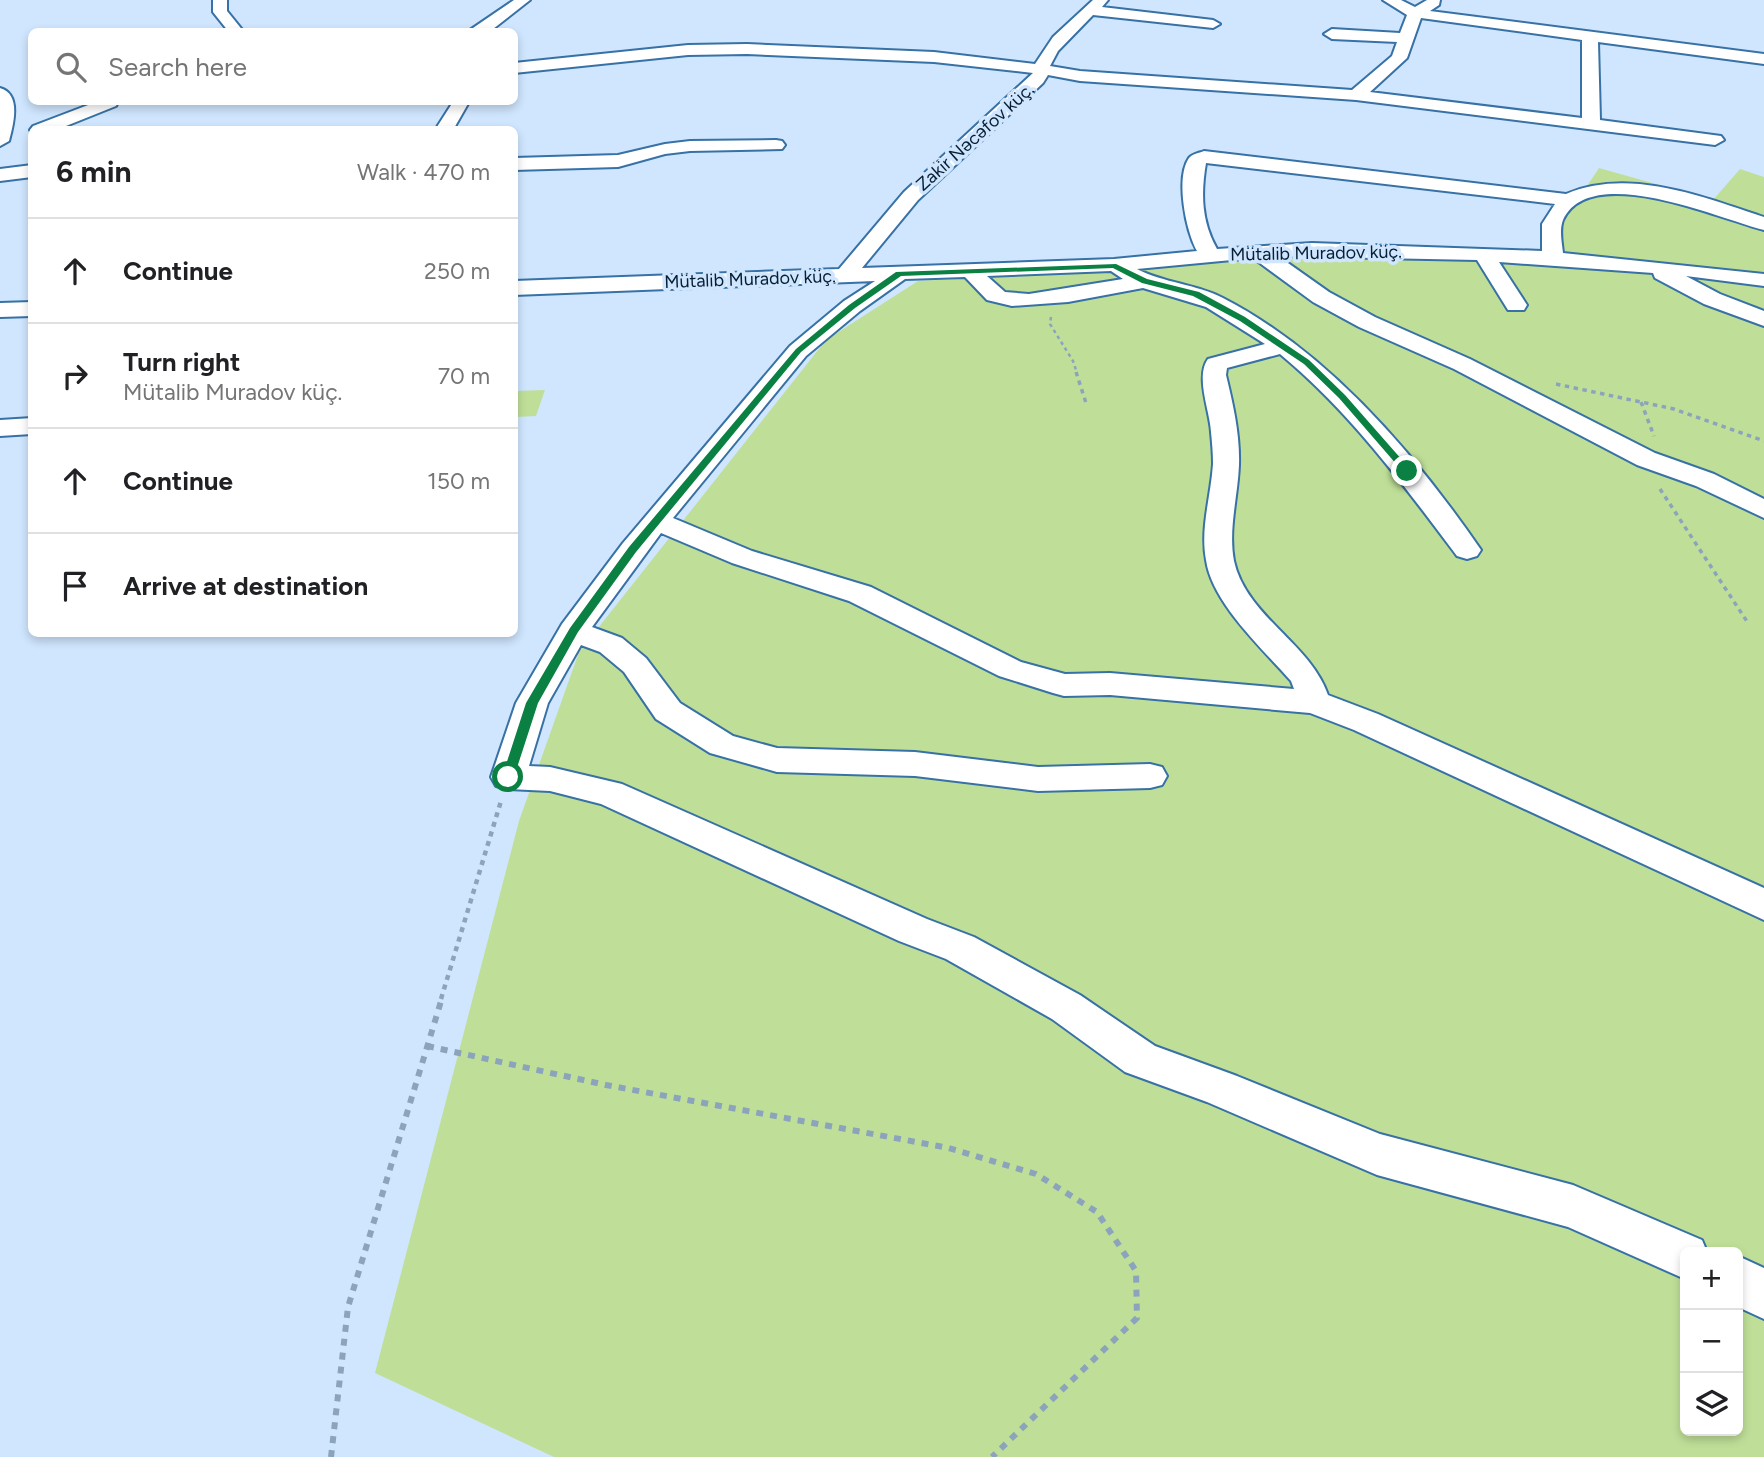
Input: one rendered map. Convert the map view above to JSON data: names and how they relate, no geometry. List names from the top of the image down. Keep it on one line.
{"streets":{"street":["Zakir Nəcəfov küç.","Mütalib Muradov küç."]},"crossings":[["Zakir Nəcəfov küç.","Mütalib Muradov küç."]],"page":{"search":"Search here","heading":["6 min","Walk · 470 m"],"list":[["Continue","250 m"],["Turn right","Mütalib Muradov küç.","70 m"],["Continue","150 m"],"Arrive at destination"],"map_buttons":["+","−"]}}
